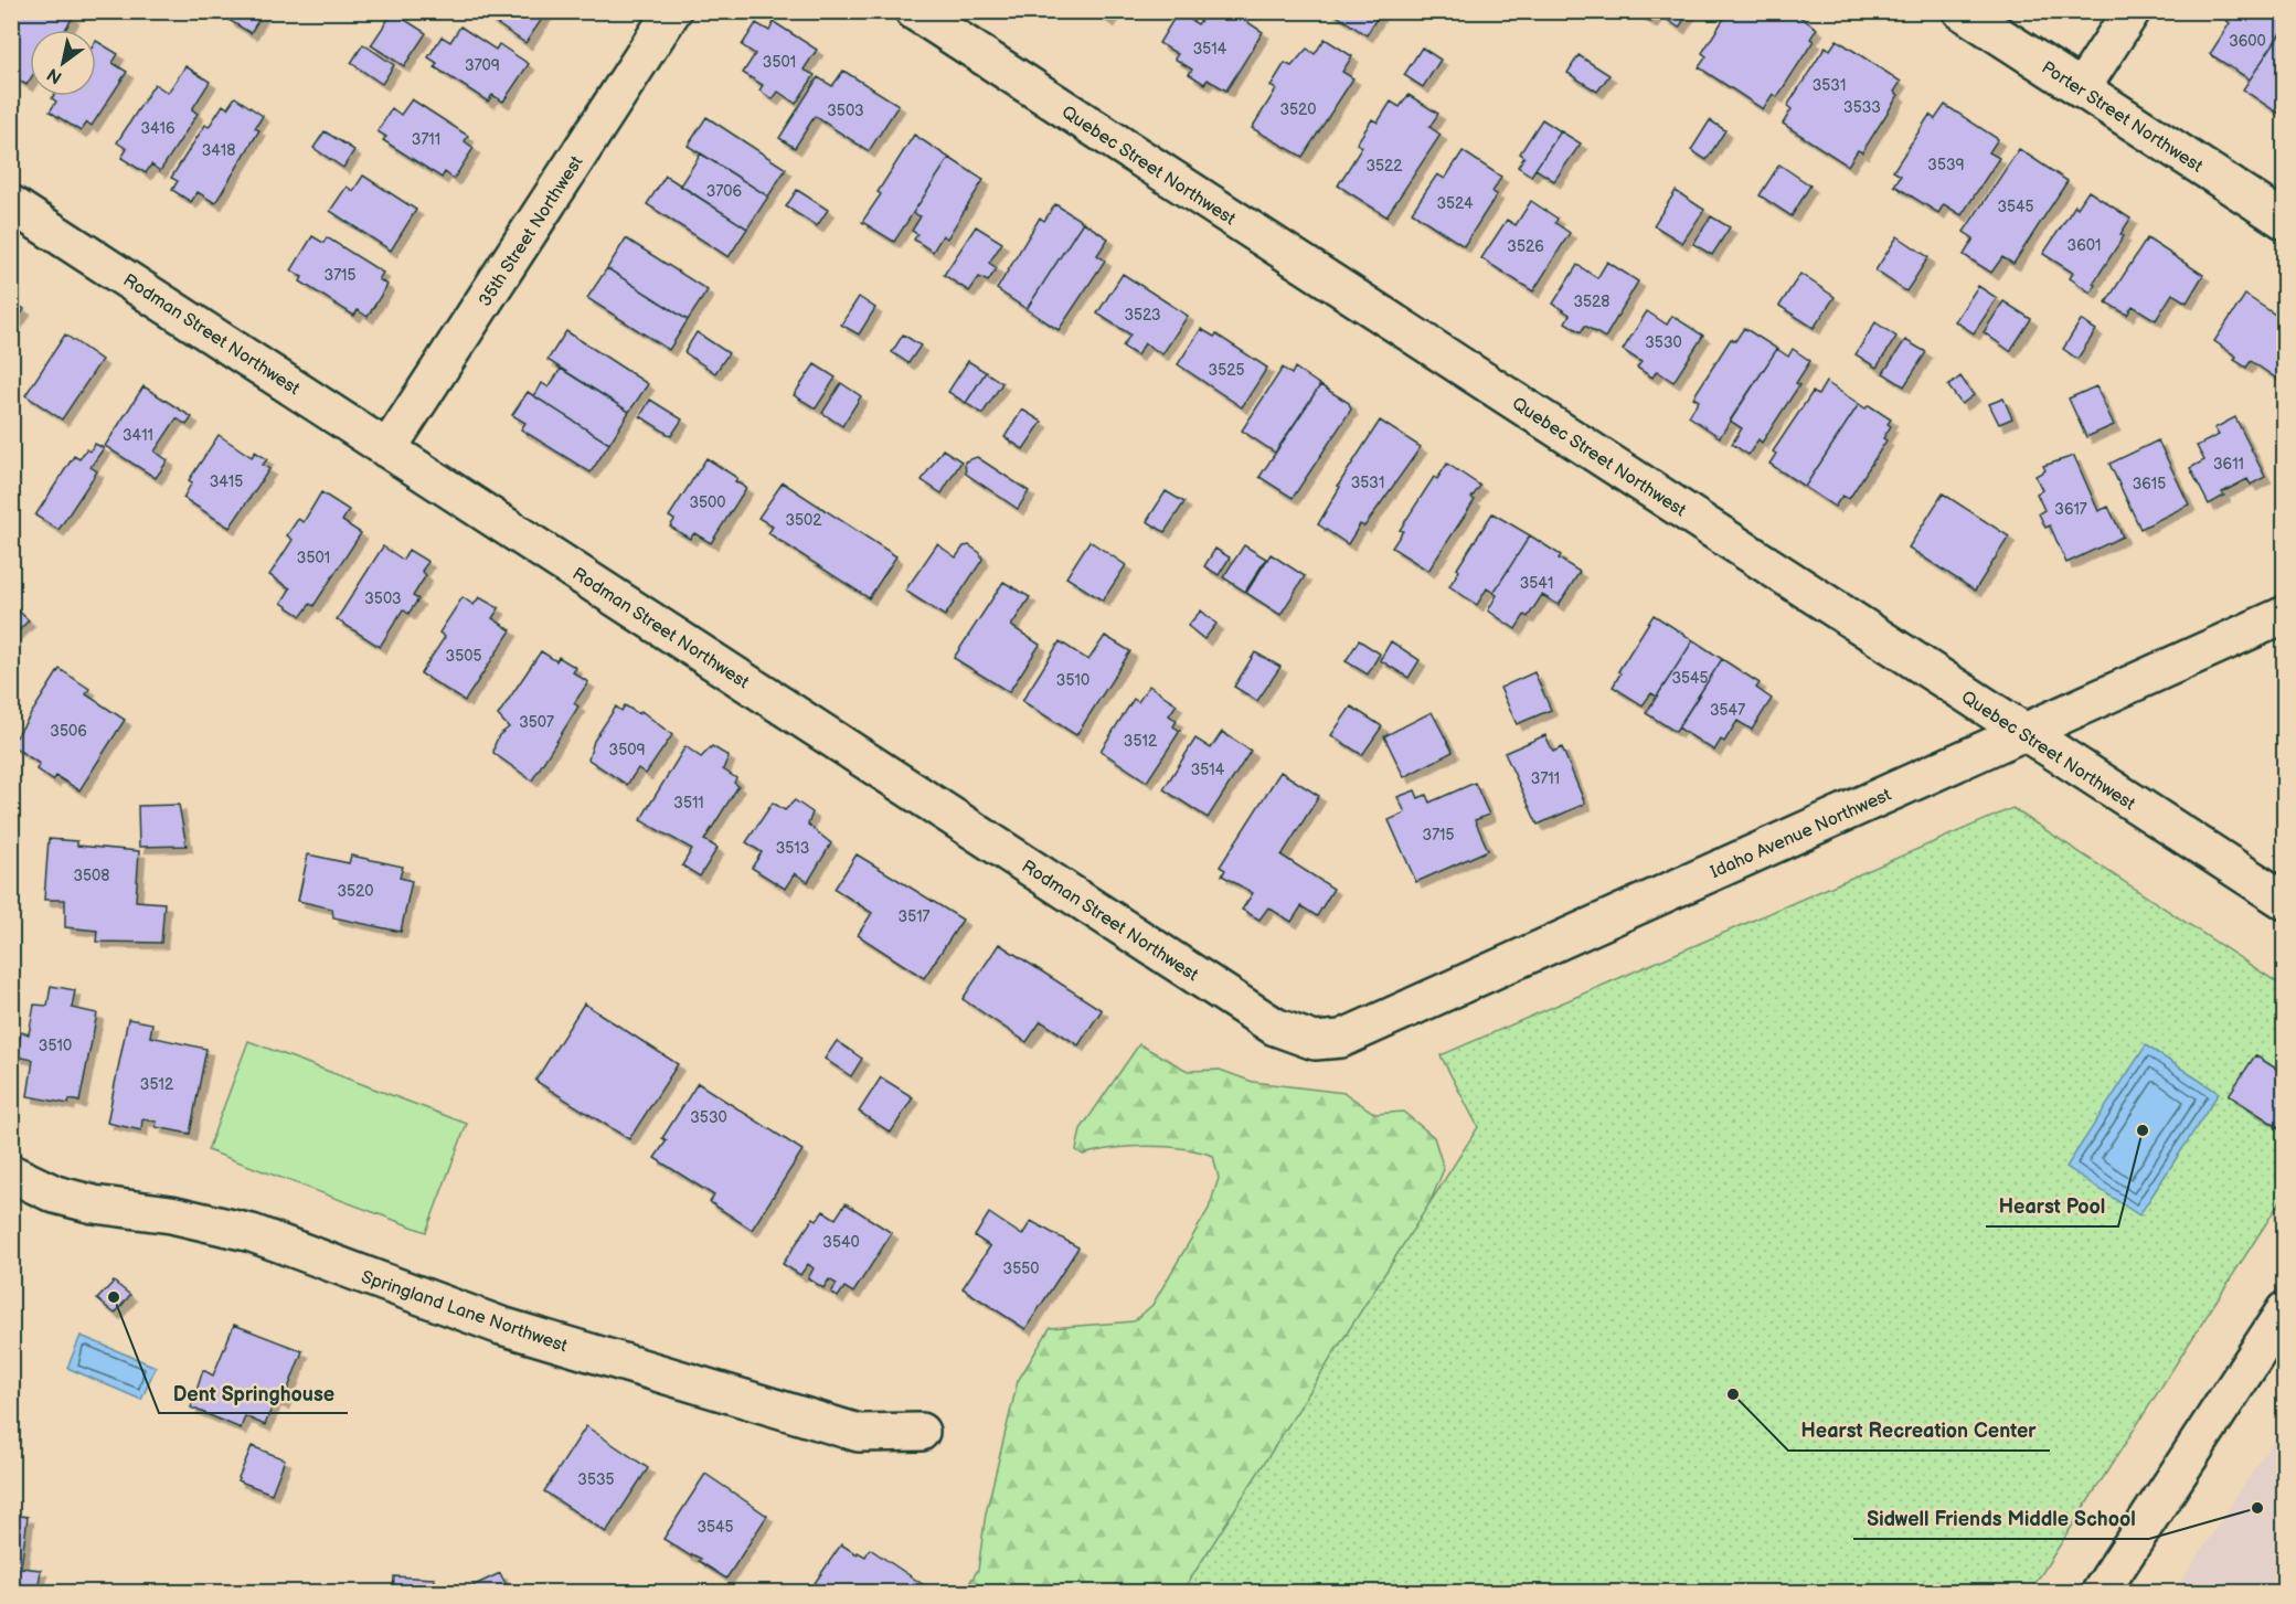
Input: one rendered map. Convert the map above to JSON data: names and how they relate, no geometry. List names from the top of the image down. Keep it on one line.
{"streets":{"street":["Porter Street Northwest","Quebec Street Northwest","35th Street Northwest","Rodman Street Northwest","Idaho Avenue Northwest","Springland Lane Northwest"]},"crossings":[["Quebec Street Northwest","Idaho Avenue Northwest"],["35th Street Northwest","Rodman Street Northwest"],["Rodman Street Northwest","Idaho Avenue Northwest"]],"places":["Hearst Pool","Dent Springhouse","Hearst Recreation Center","Sidwell Friends Middle School"],"house_numbers":["3600","3514","3501","3709","3531","3533","3520","3503","3416","3711","3418","3539","3522","3706","3524","3545","3601","3526","3715","3528","3523","3530","3525","3411","3611","3415","3531","3615","3500","3617","3502","3501","3541","3503","3505","3545","3510","3547","3507","3506","3512","3509","3514","3711","3511","3715","3513","3508","3520","3517","3510","3512","3530","3540","3550","3535","3545"],"north":"bottom left"}
